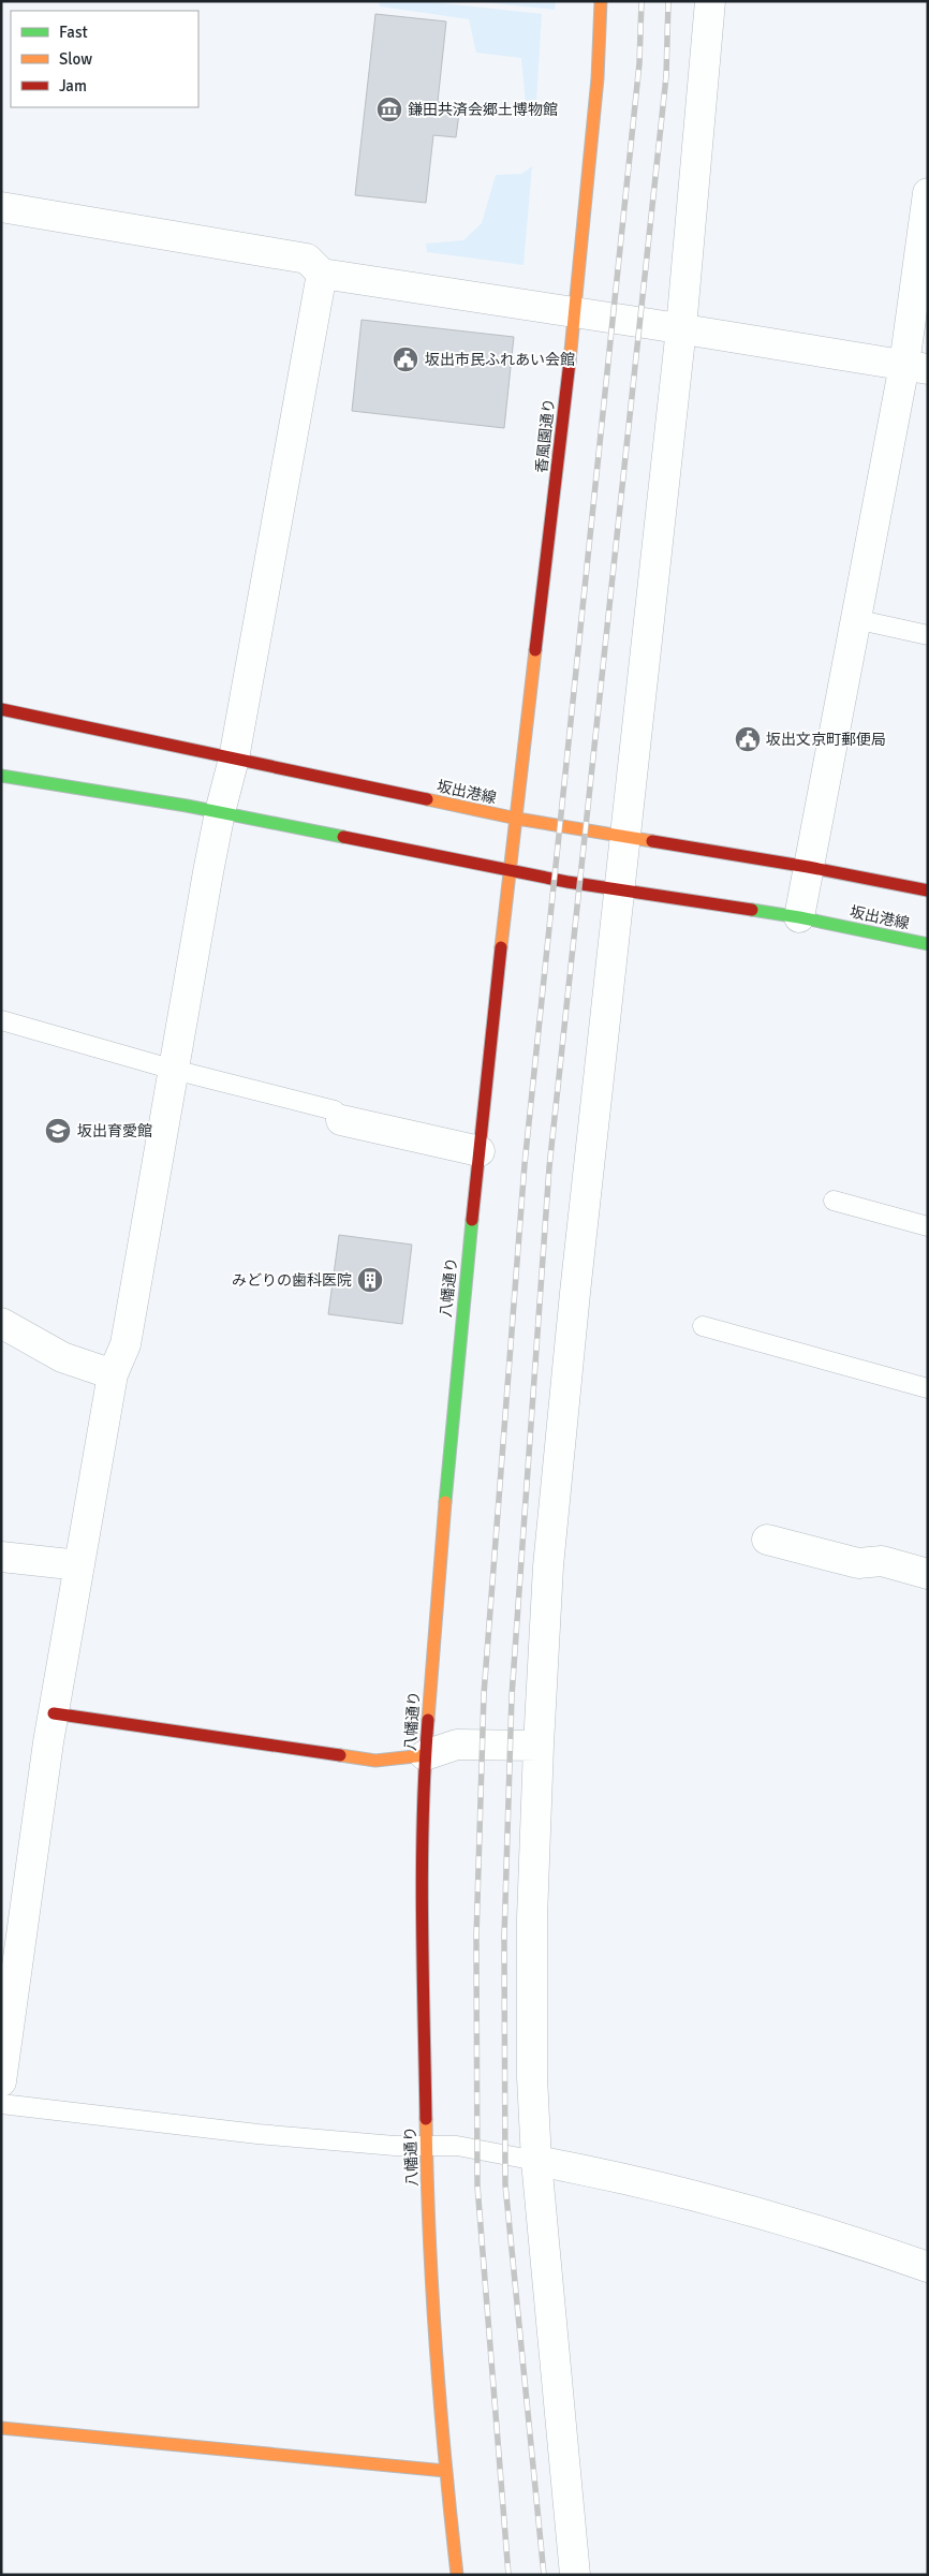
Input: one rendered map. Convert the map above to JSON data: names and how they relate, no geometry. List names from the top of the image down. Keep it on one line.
{"streets":{"street":["香風園通り","坂出港線","八幡通り"]},"crossings":[["香風園通り","坂出港線"],["香風園通り","八幡通り"],["坂出港線","八幡通り"]],"places":{"museum":["鎌田共済会郷土博物館"],"public building":["坂出市民ふれあい会館","坂出文京町郵便局"],"school or university":["坂出育愛館"],"building":["みどりの歯科医院"]},"legend":["Fast","Slow","Jam"]}
